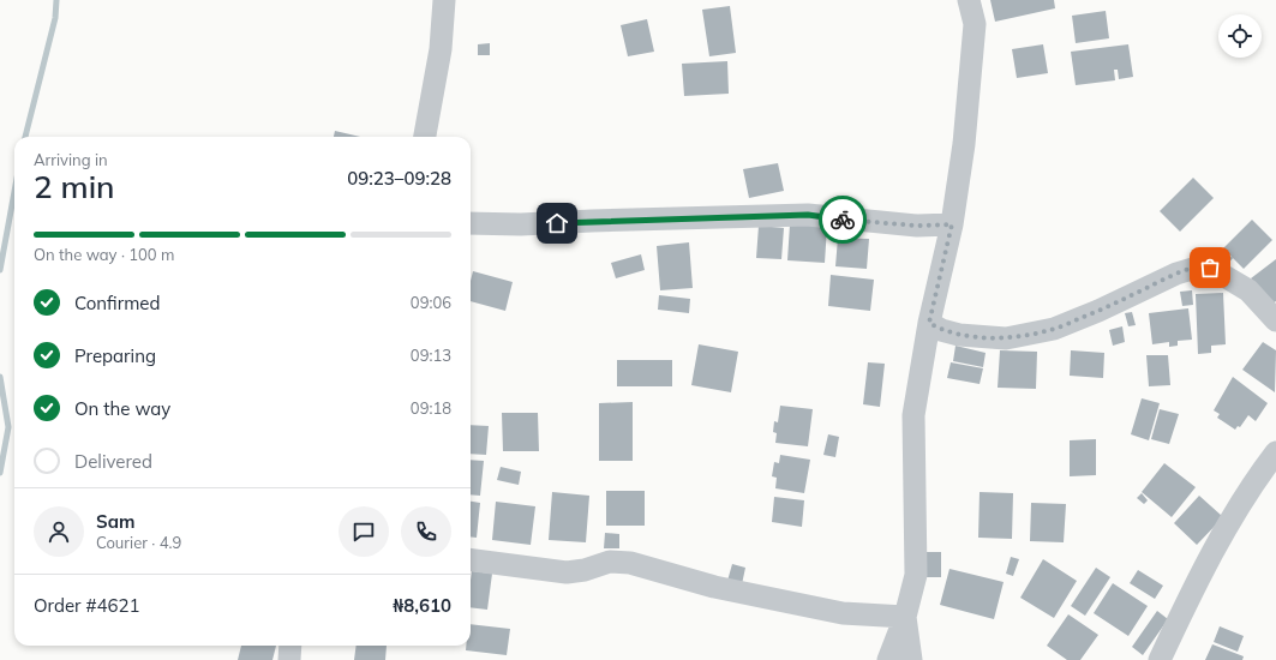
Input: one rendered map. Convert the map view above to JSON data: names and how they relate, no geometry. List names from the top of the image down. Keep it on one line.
{"page":{"heading":["2 min","Arriving in","09:23–09:28"],"panel":["Sam","Courier · 4.9","Order #4621","₦8,610"],"bar":"On the way · 100 m","list":[["Confirmed","09:06"],["Preparing","09:13"],["On the way","09:18"],"Delivered"]}}
